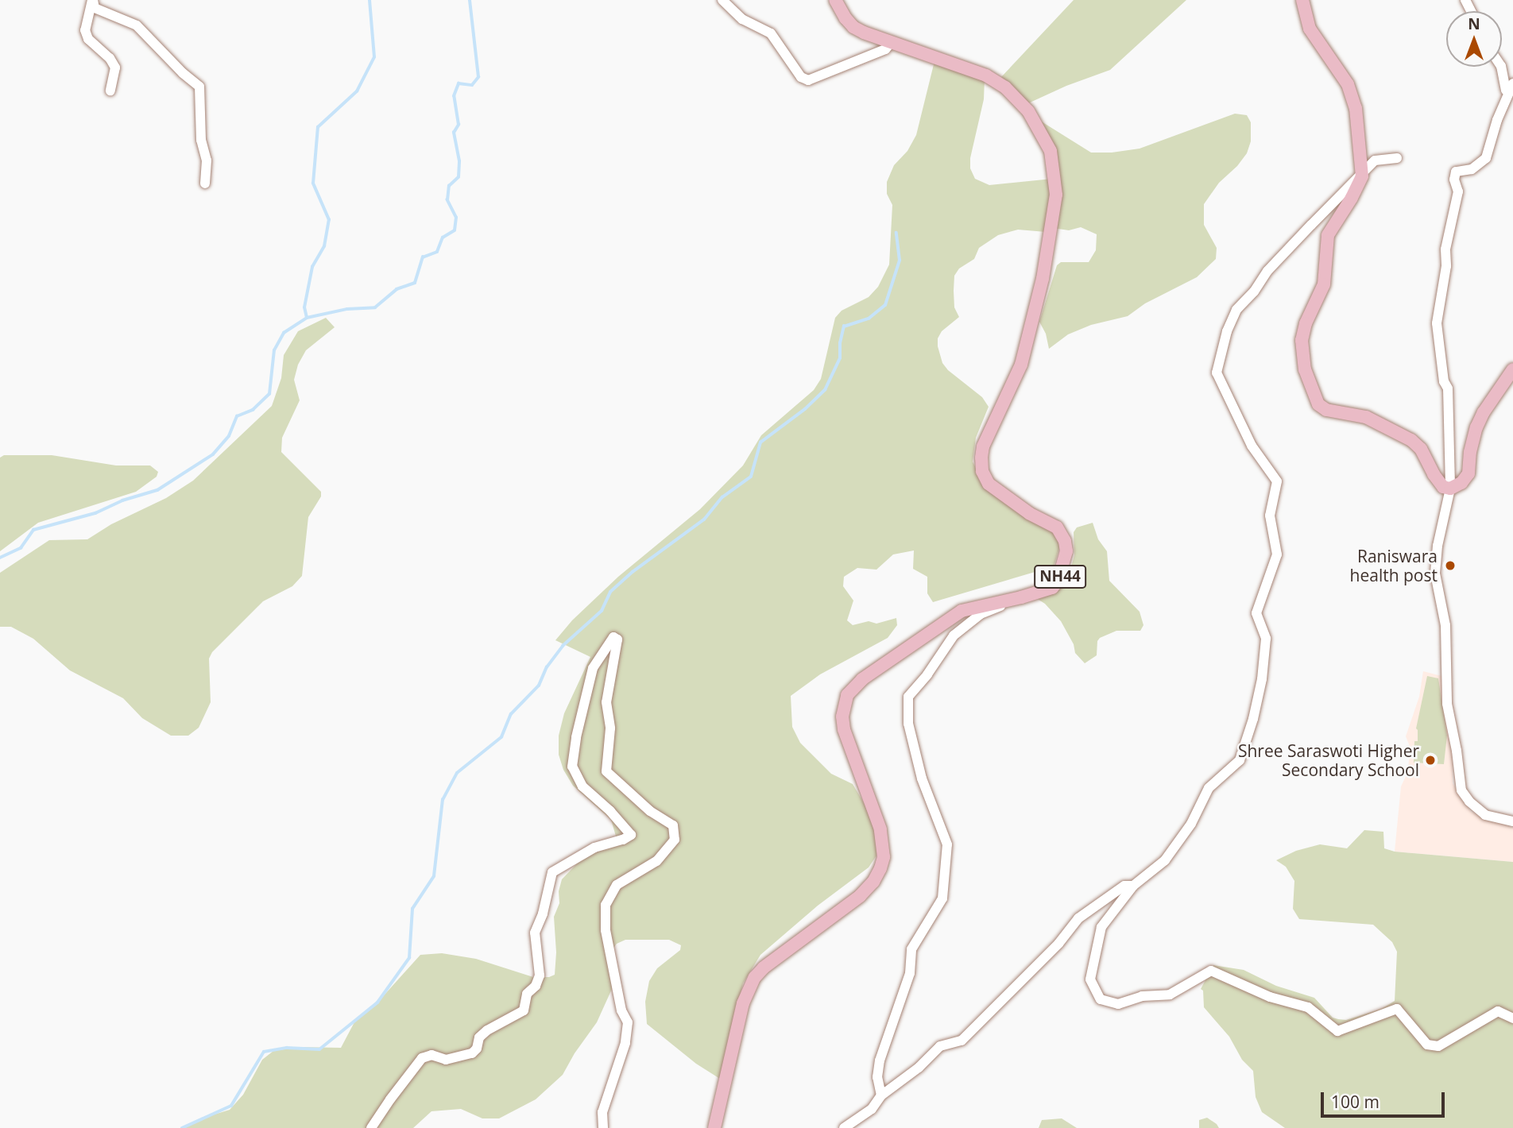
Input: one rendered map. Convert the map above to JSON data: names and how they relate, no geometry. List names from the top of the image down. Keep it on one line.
{"streets":{"main road":["NH44"]},"places":["Raniswara health post","Shree Saraswoti Higher Secondary School"],"scale_bar":"100 m","north":"top"}
